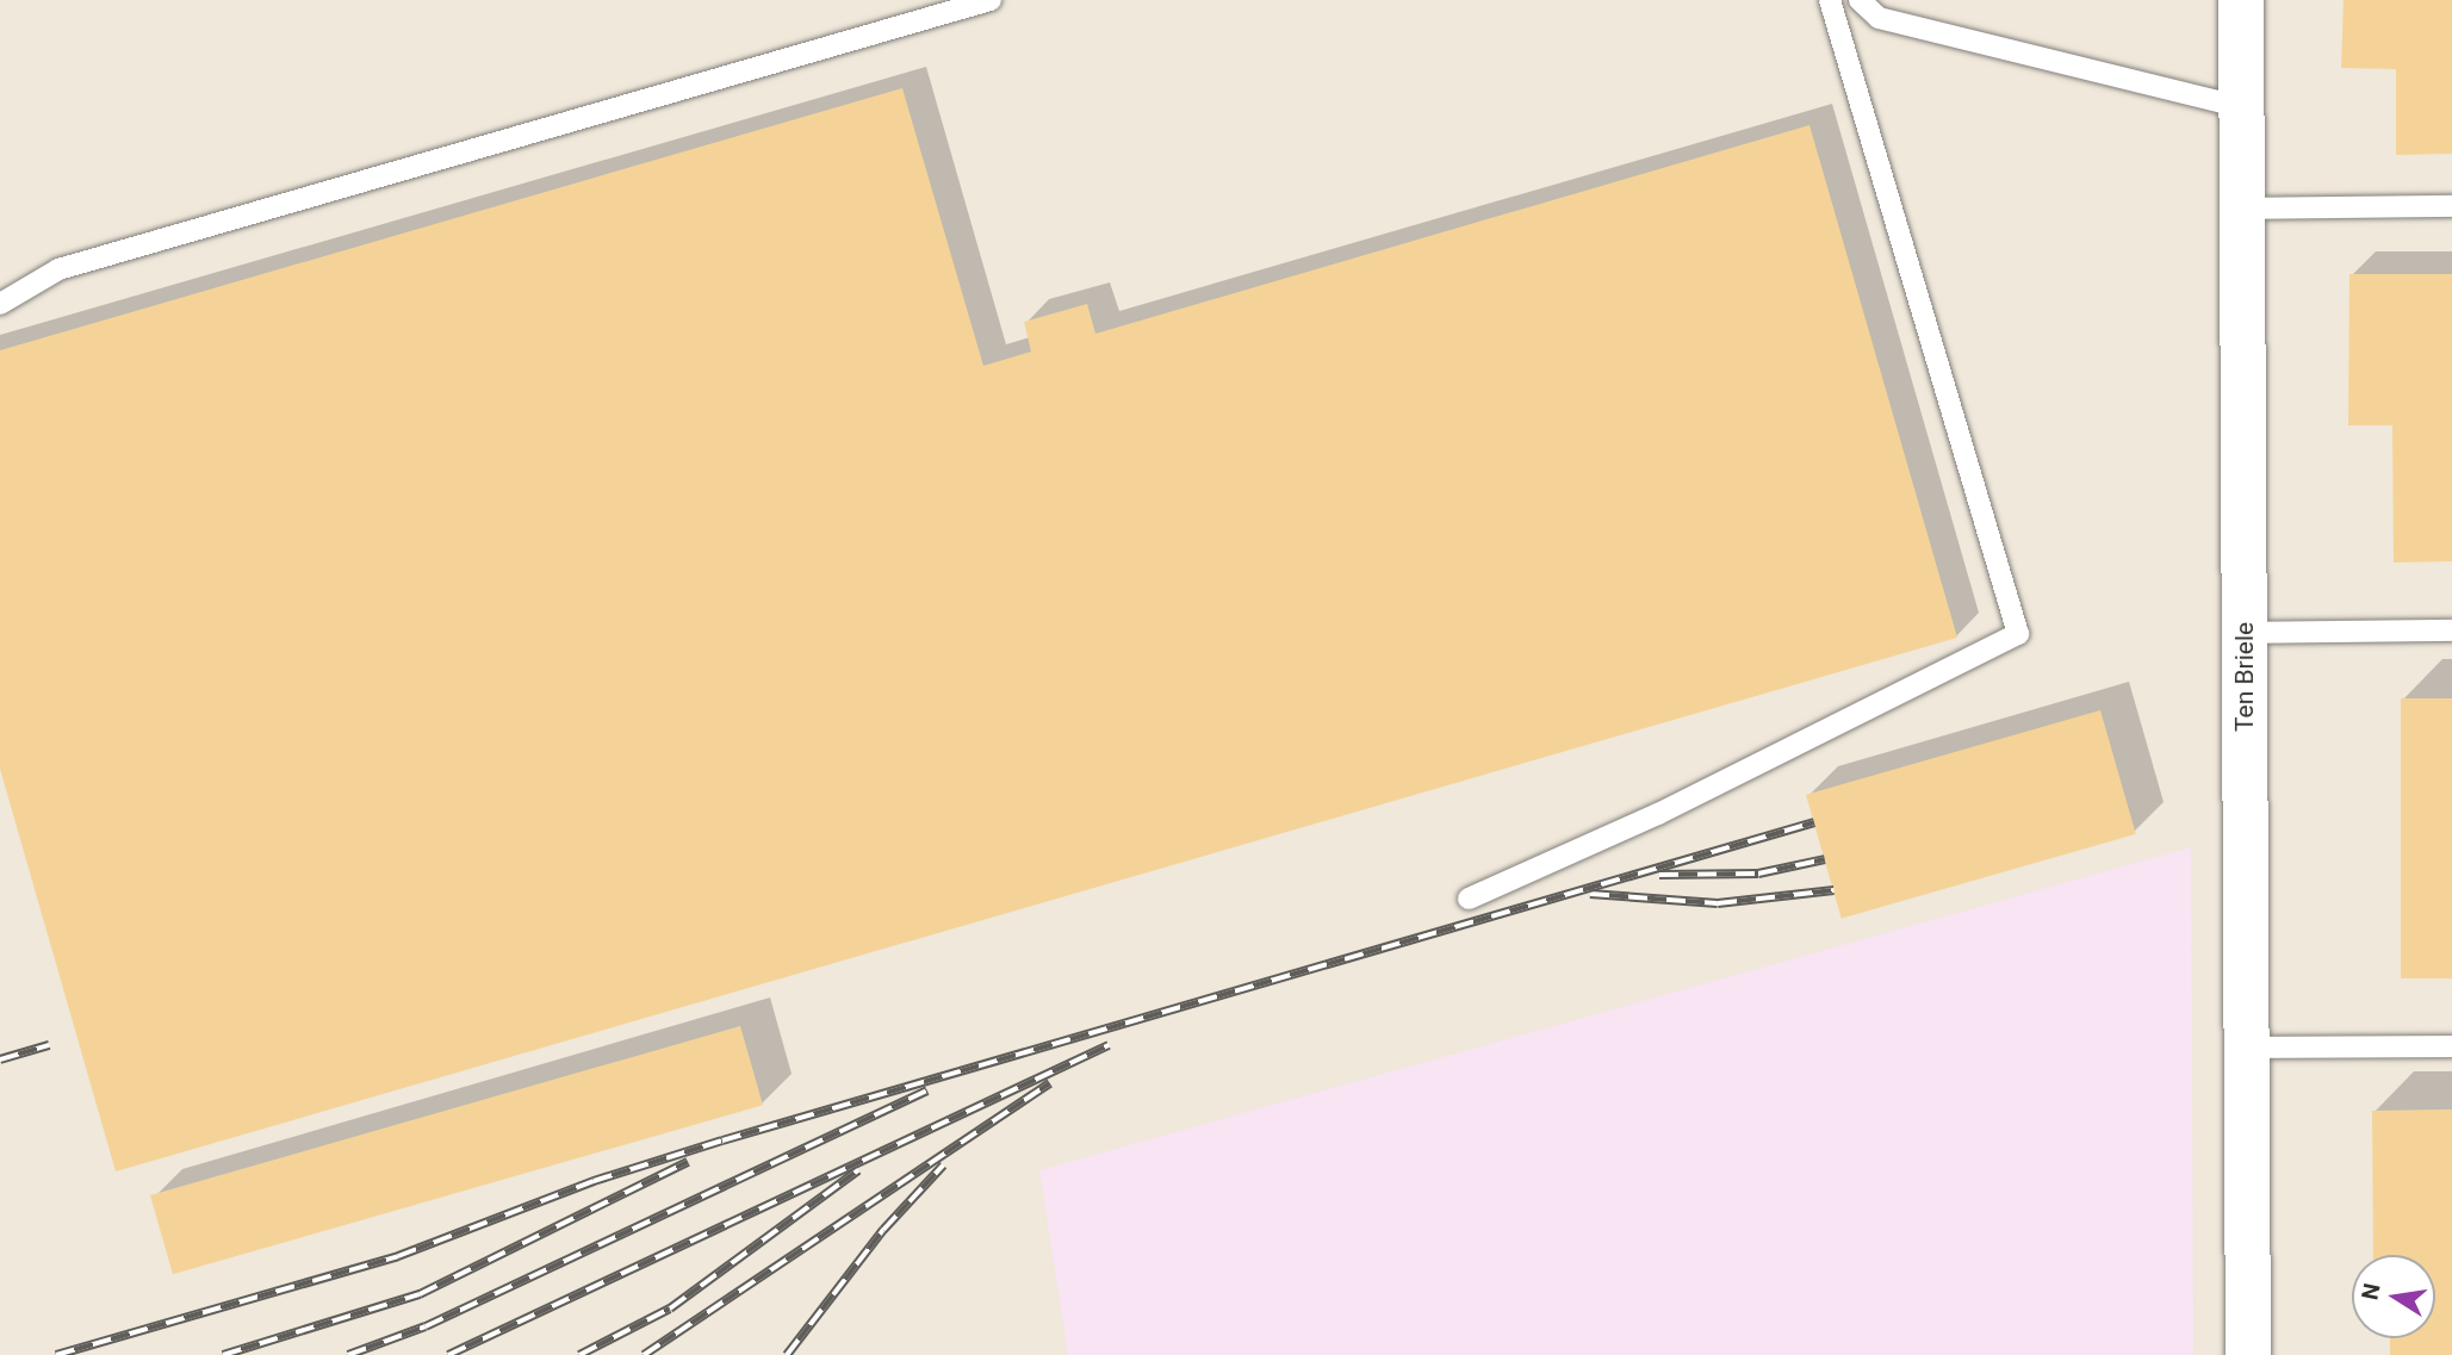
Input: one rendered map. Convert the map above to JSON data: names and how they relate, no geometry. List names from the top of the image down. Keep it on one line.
{"streets":{"street":["Ten Briele"]},"north":"left"}
